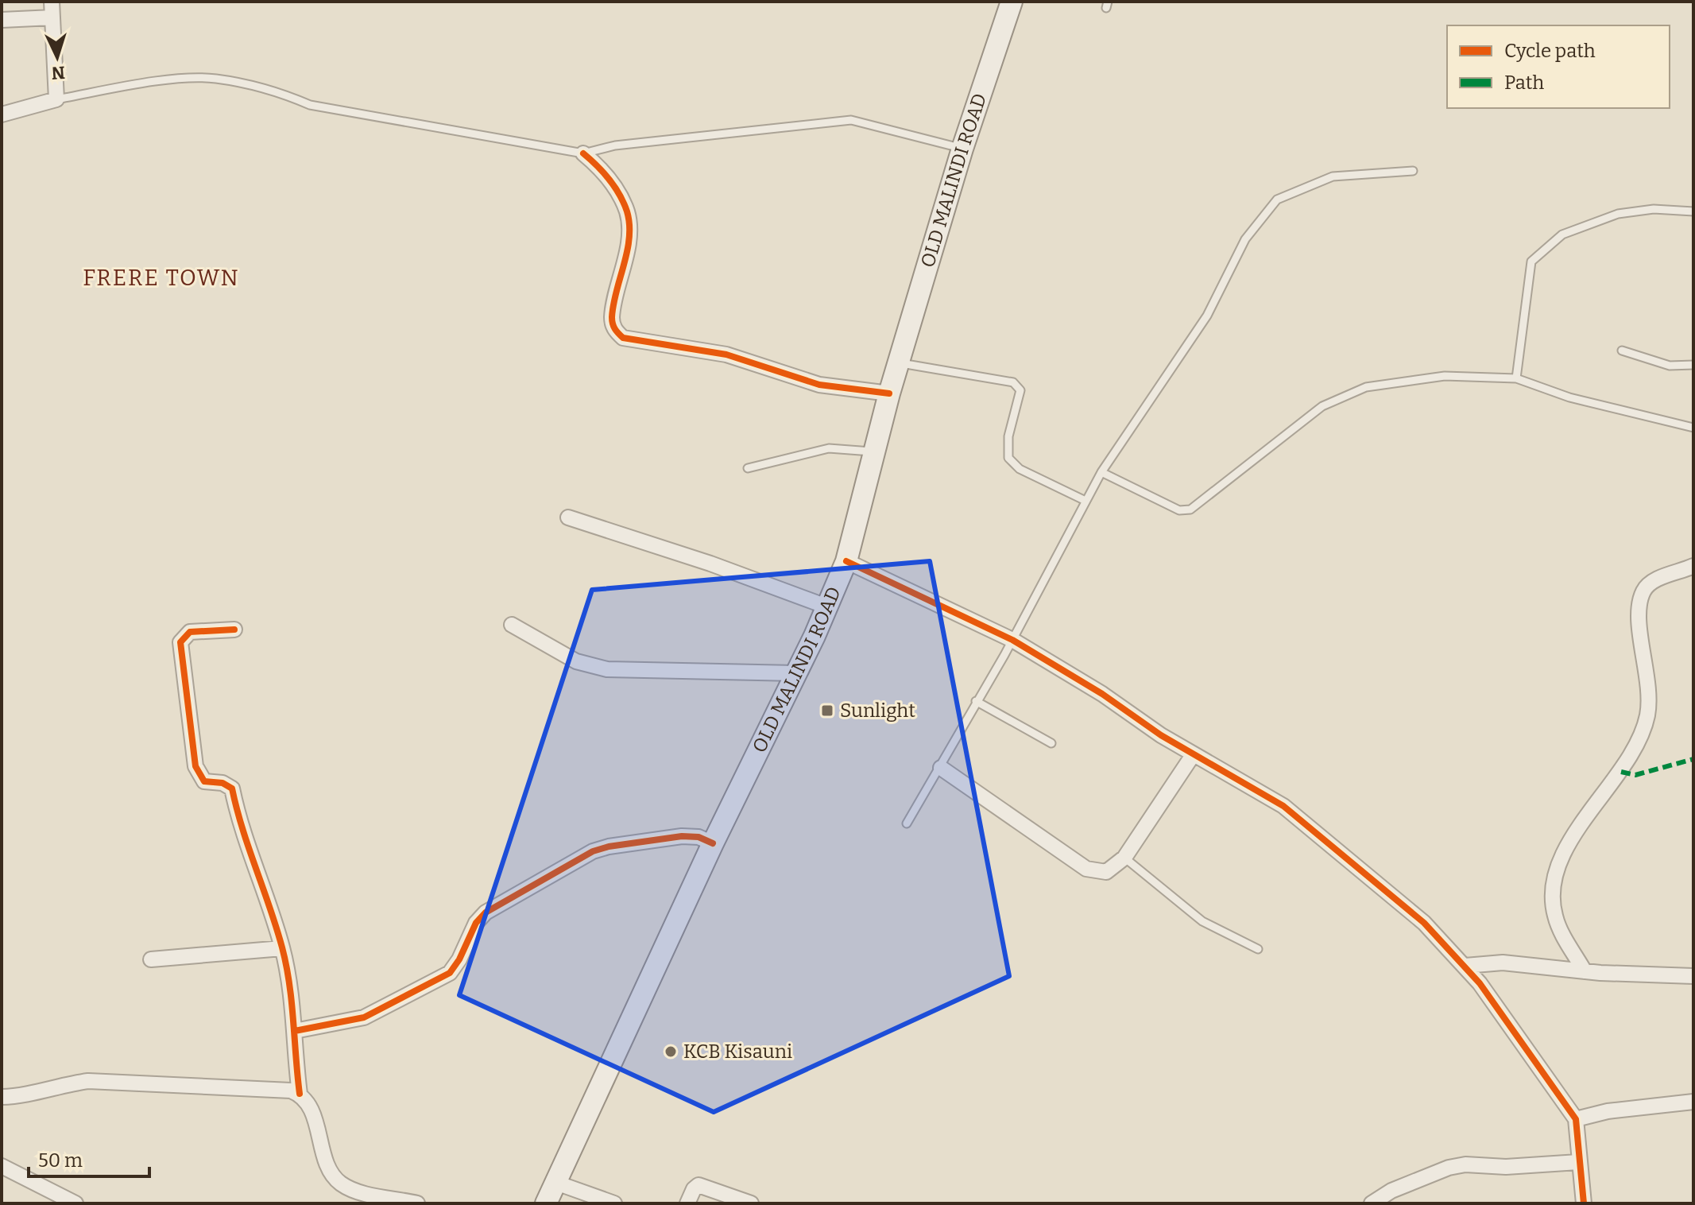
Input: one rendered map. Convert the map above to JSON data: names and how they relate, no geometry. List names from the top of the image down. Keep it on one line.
{"streets":{"main road":["OLD MALINDI ROAD"]},"districts":["FRERE TOWN"],"places":{"transit":["Sunlight"],"other":["KCB Kisauni"]},"legend":["Cycle path","Path"],"scale_bar":"50 m","north":"bottom"}
